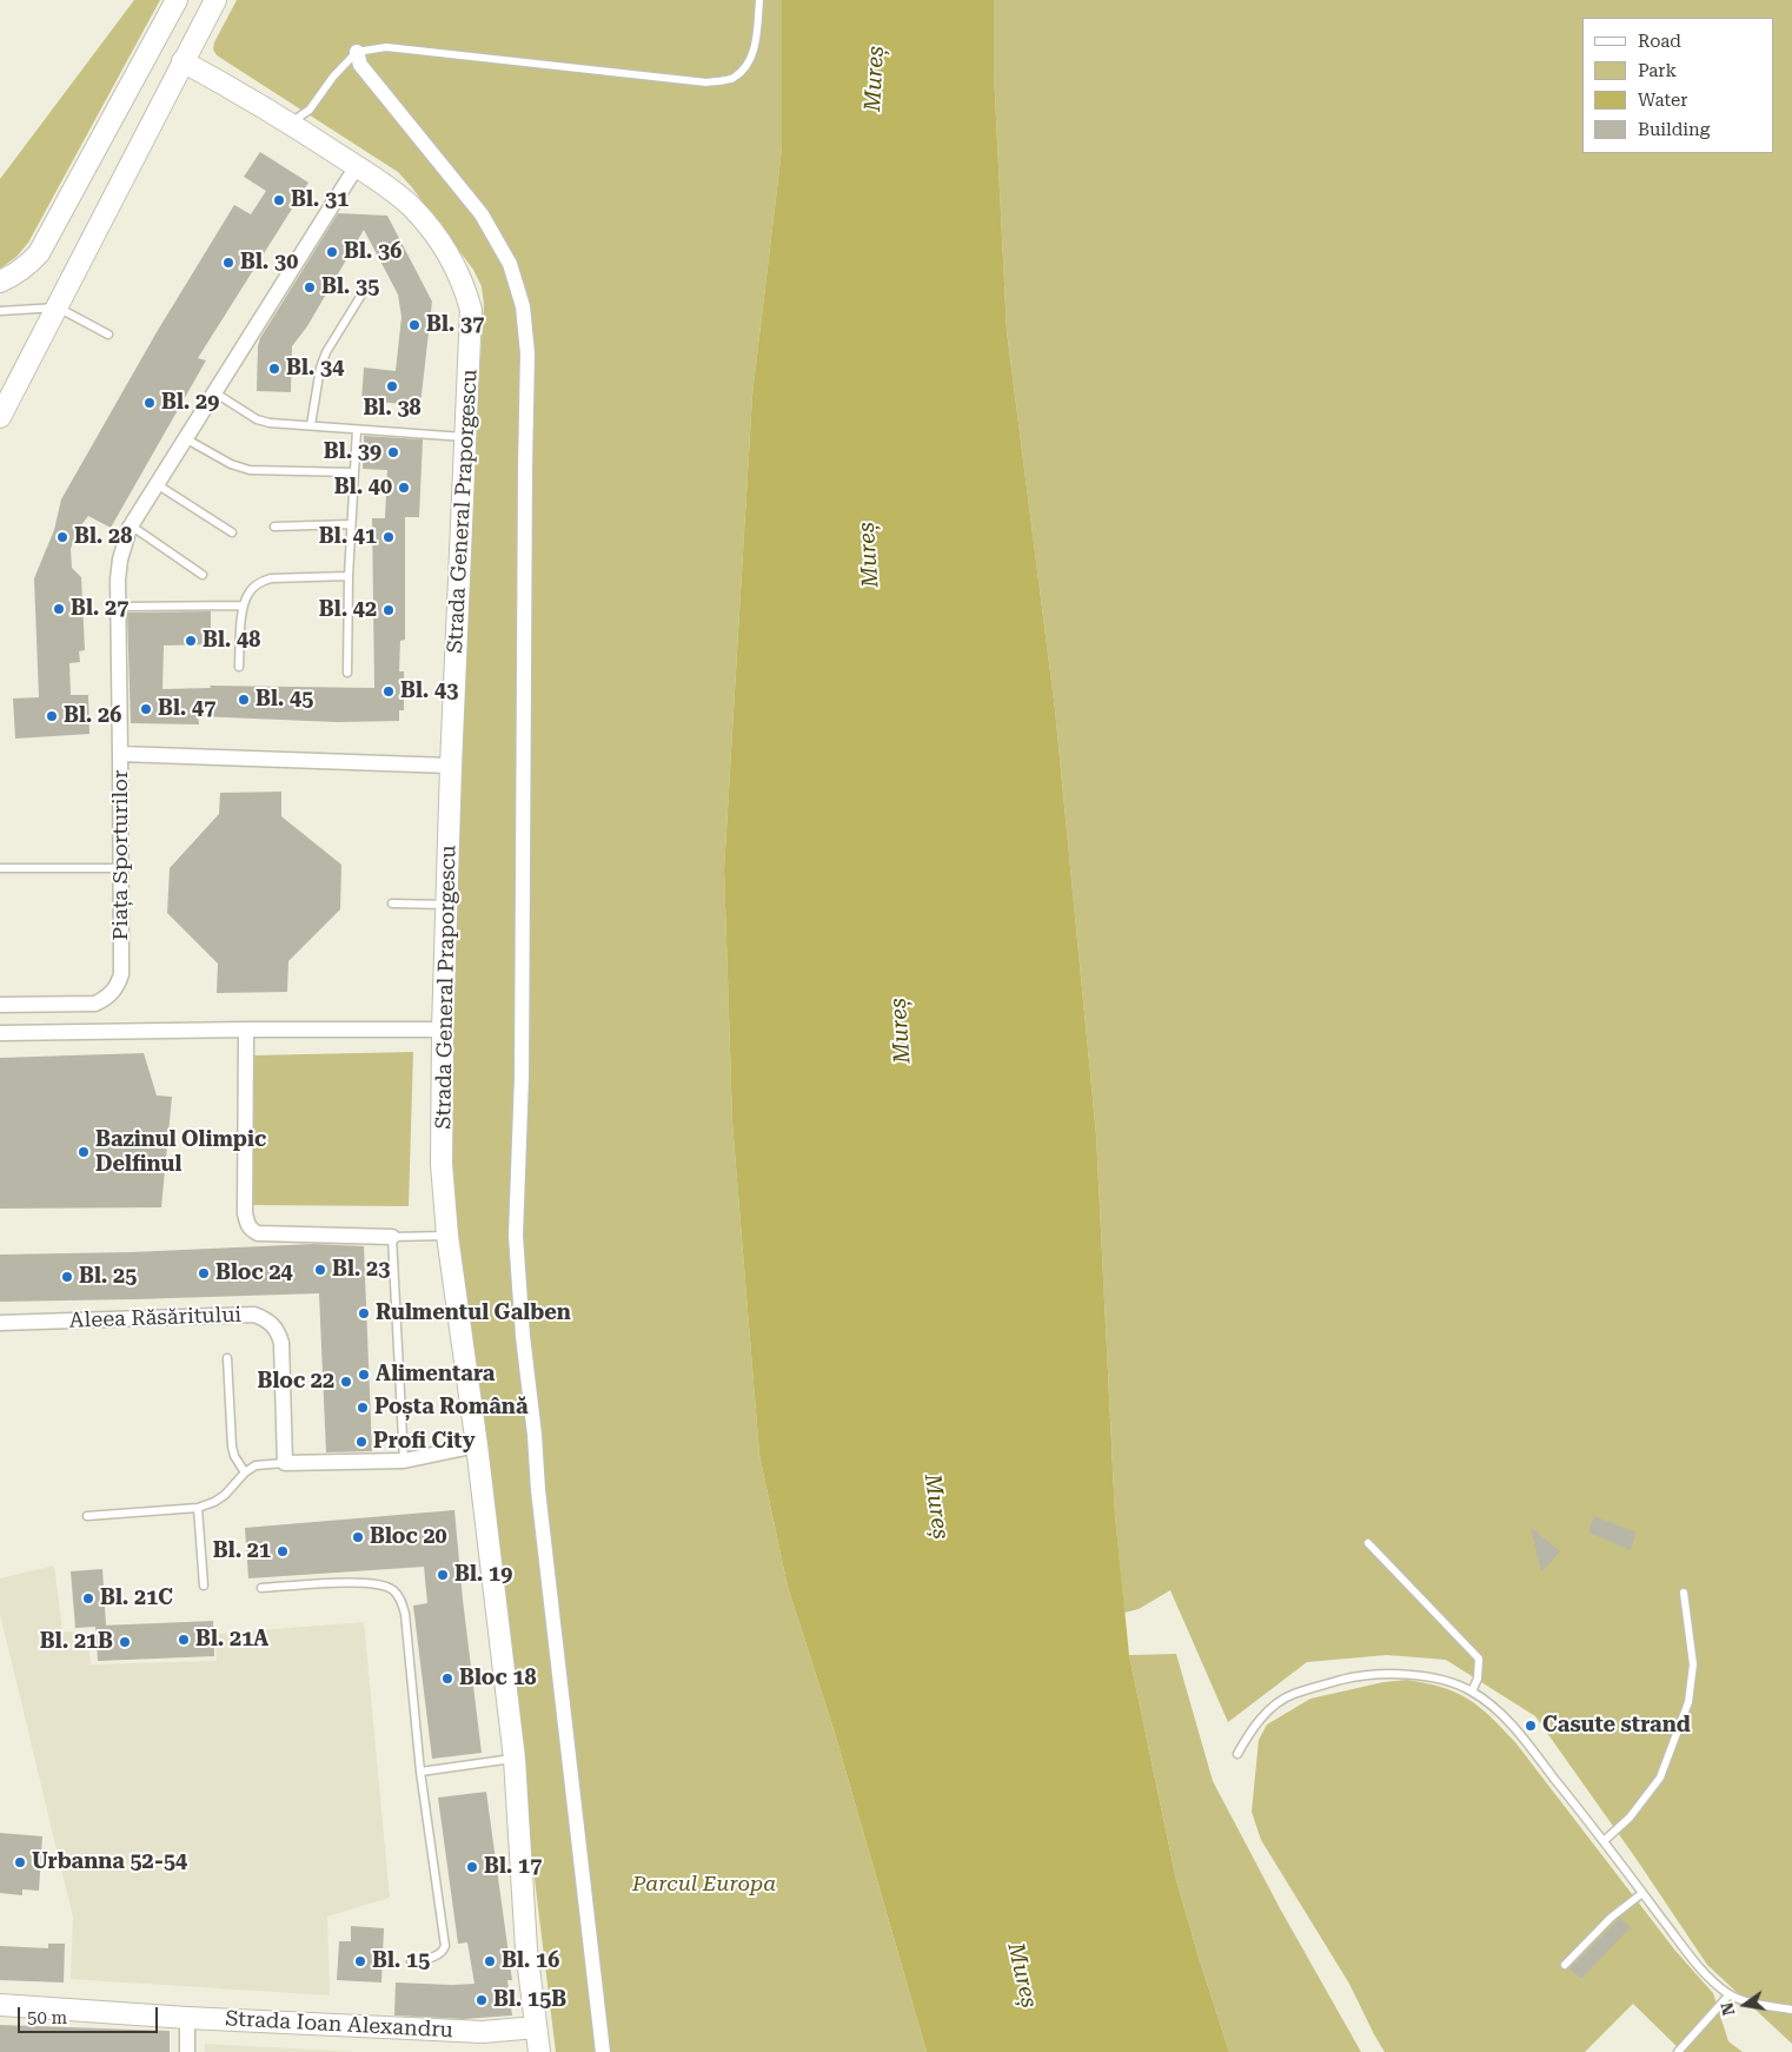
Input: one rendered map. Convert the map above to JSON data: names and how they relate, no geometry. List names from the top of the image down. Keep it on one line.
{"streets":{"street":["Strada General Praporgescu","Piața Sporturilor","Aleea Răsăritului","Strada Ioan Alexandru"]},"crossings":[["Strada General Praporgescu","Piața Sporturilor"],["Strada General Praporgescu","Strada Ioan Alexandru"]],"water":["Mureș"],"parks":["Parcul Europa"],"places":["Bl. 31","Bl. 36","Bl. 30","Bl. 35","Bl. 37","Bl. 34","Bl. 38","Bl. 29","Bl. 39","Bl. 40","Bl. 28","Bl. 41","Bl. 27","Bl. 42","Bl. 48","Bl. 43","Bl. 45","Bl. 47","Bl. 26","Bazinul Olimpic Delfinul","Bl. 23","Bloc 24","Bl. 25","Rulmentul Galben","Alimentara","Bloc 22","Poșta Română","Profi City","Bloc 20","Bl. 21","Bl. 19","Bl. 21C","Bl. 21A","Bl. 21B","Bloc 18","Casute strand","Urbanna 52-54","Bl. 17","Bl. 15","Bl. 16","Bl. 15B"],"legend":["Road","Park","Water","Building"],"scale_bar":"50 m","north":"left"}
